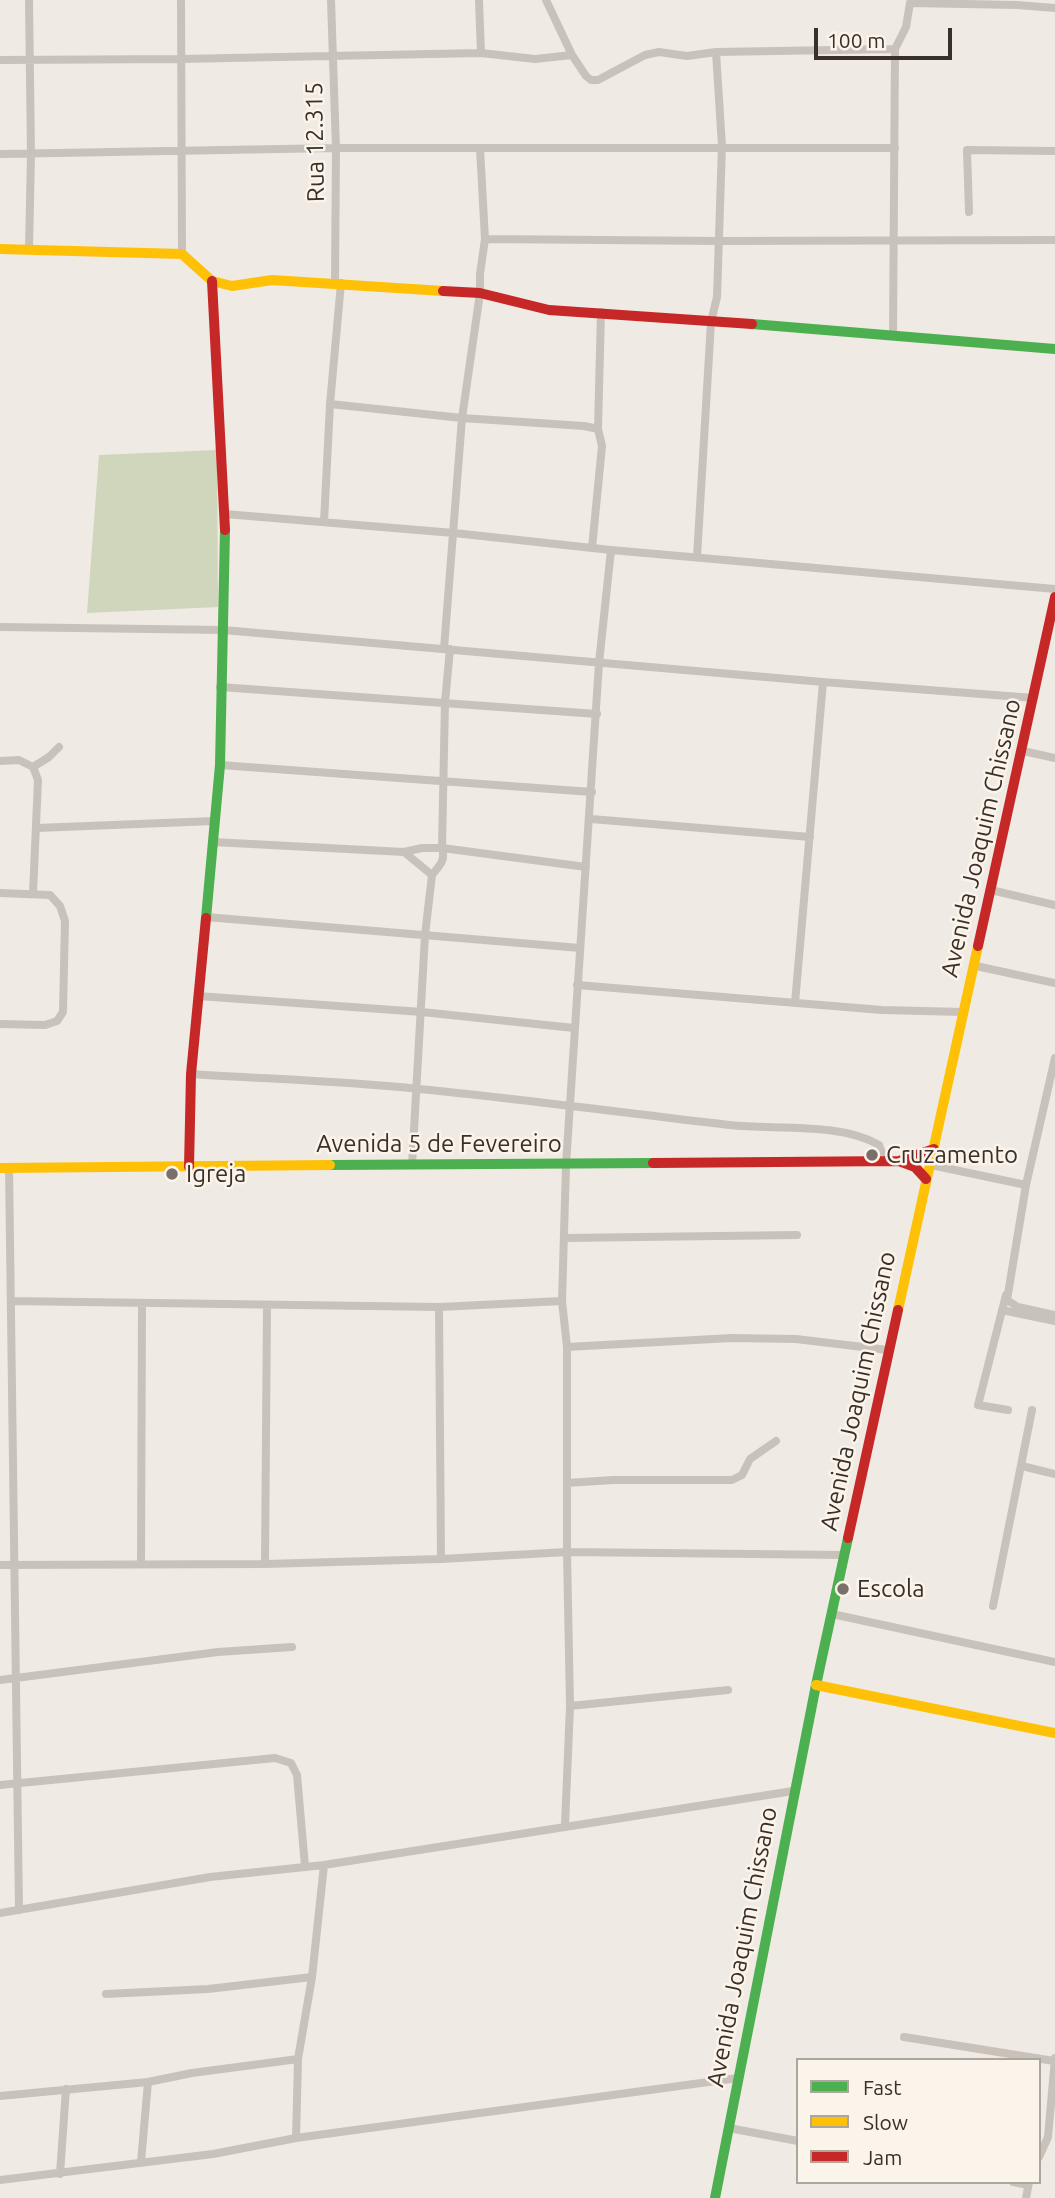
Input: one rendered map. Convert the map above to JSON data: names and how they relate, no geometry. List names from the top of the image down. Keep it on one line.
{"streets":{"street":["Rua 12.315","Avenida Joaquim Chissano","Avenida 5 de Fevereiro"]},"places":["Cruzamento","Igreja","Escola"],"legend":["Fast","Slow","Jam"],"scale_bar":"100 m"}
